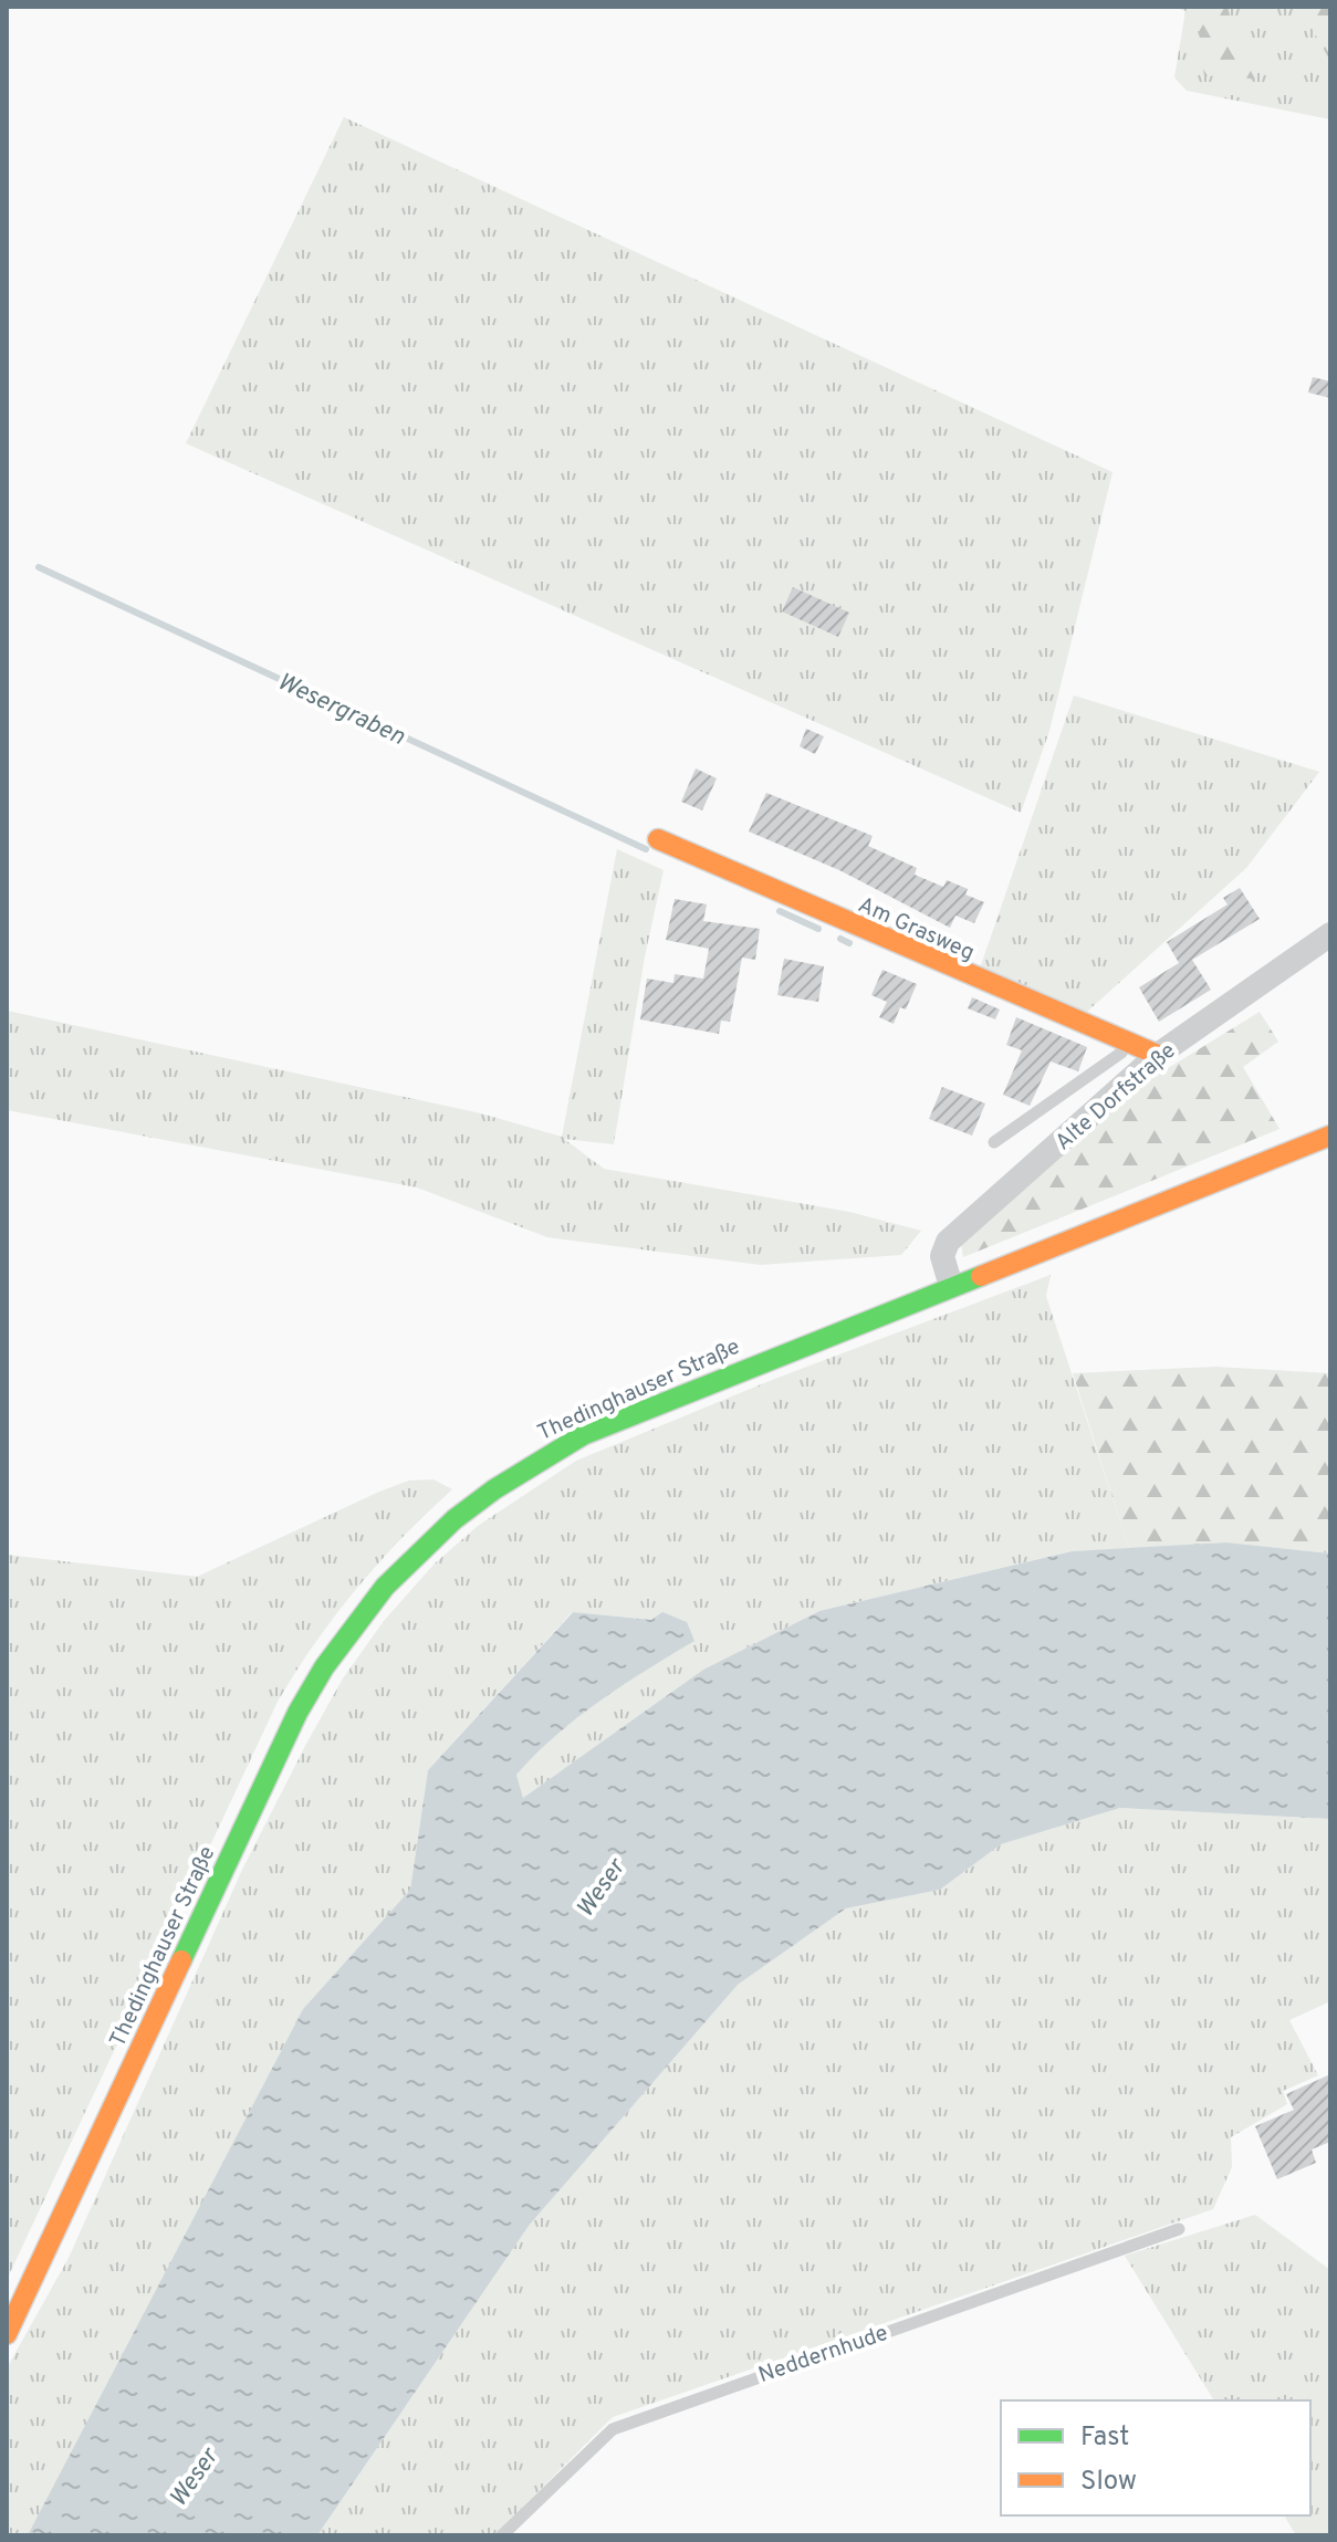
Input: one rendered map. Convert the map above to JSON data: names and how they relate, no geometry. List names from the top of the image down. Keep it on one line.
{"streets":{"main road":["Am Grasweg","Thedinghauser Straße"],"street":["Alte Dorfstraße"],"lane":["Neddernhude"]},"crossings":[["Am Grasweg","Alte Dorfstraße"],["Alte Dorfstraße","Thedinghauser Straße"]],"water":["Wesergraben","Weser"],"legend":["Fast","Slow"]}
